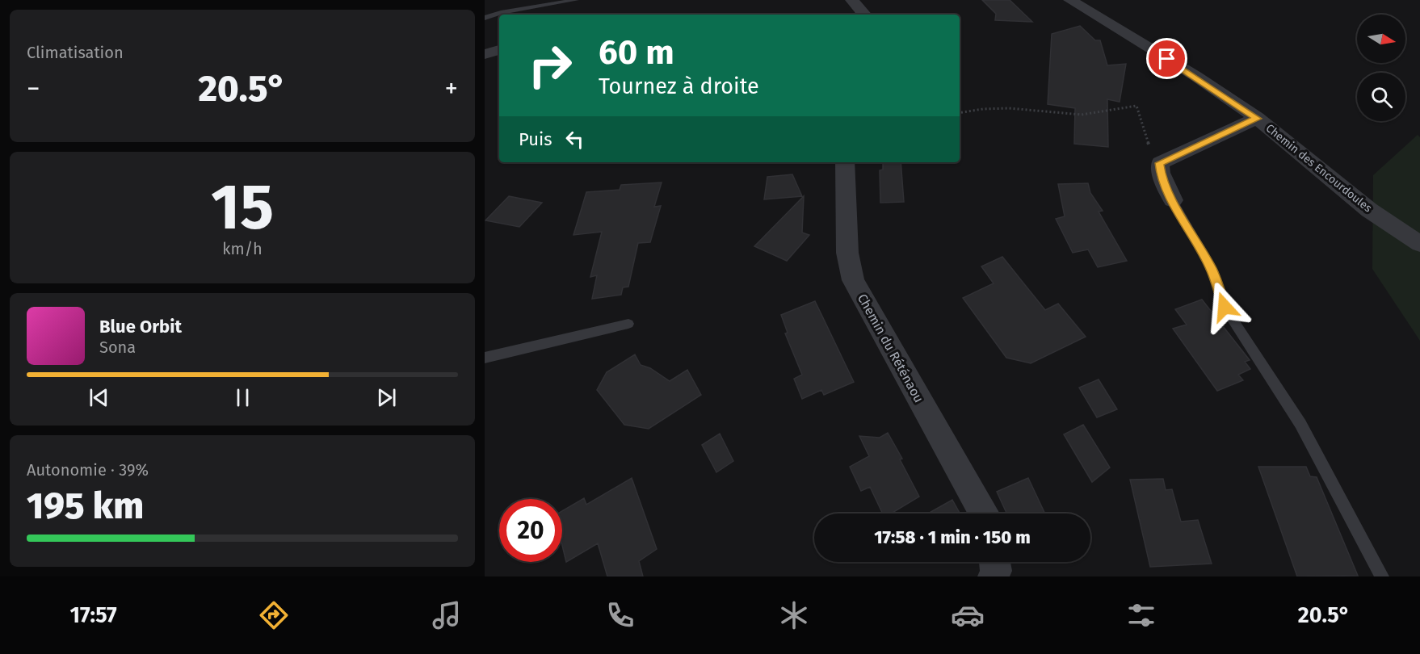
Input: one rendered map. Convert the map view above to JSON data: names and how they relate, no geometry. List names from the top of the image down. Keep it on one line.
{"streets":{"street":["Chemin des Encourdoules","Chemin du Réténaou"]},"north":"right","page":{"tile":["Climatisation",["15","km/h"],["Autonomie · 39%","195 km"]],"turn":["60 m","Tournez à droite"],"heat":["−","20.5°","+"],"then":"Puis","song":["Blue Orbit","Sona"],"limit":"20","trip":"17:58 · 1 min · 150 m","tabs":["17:57","20.5°"]}}
